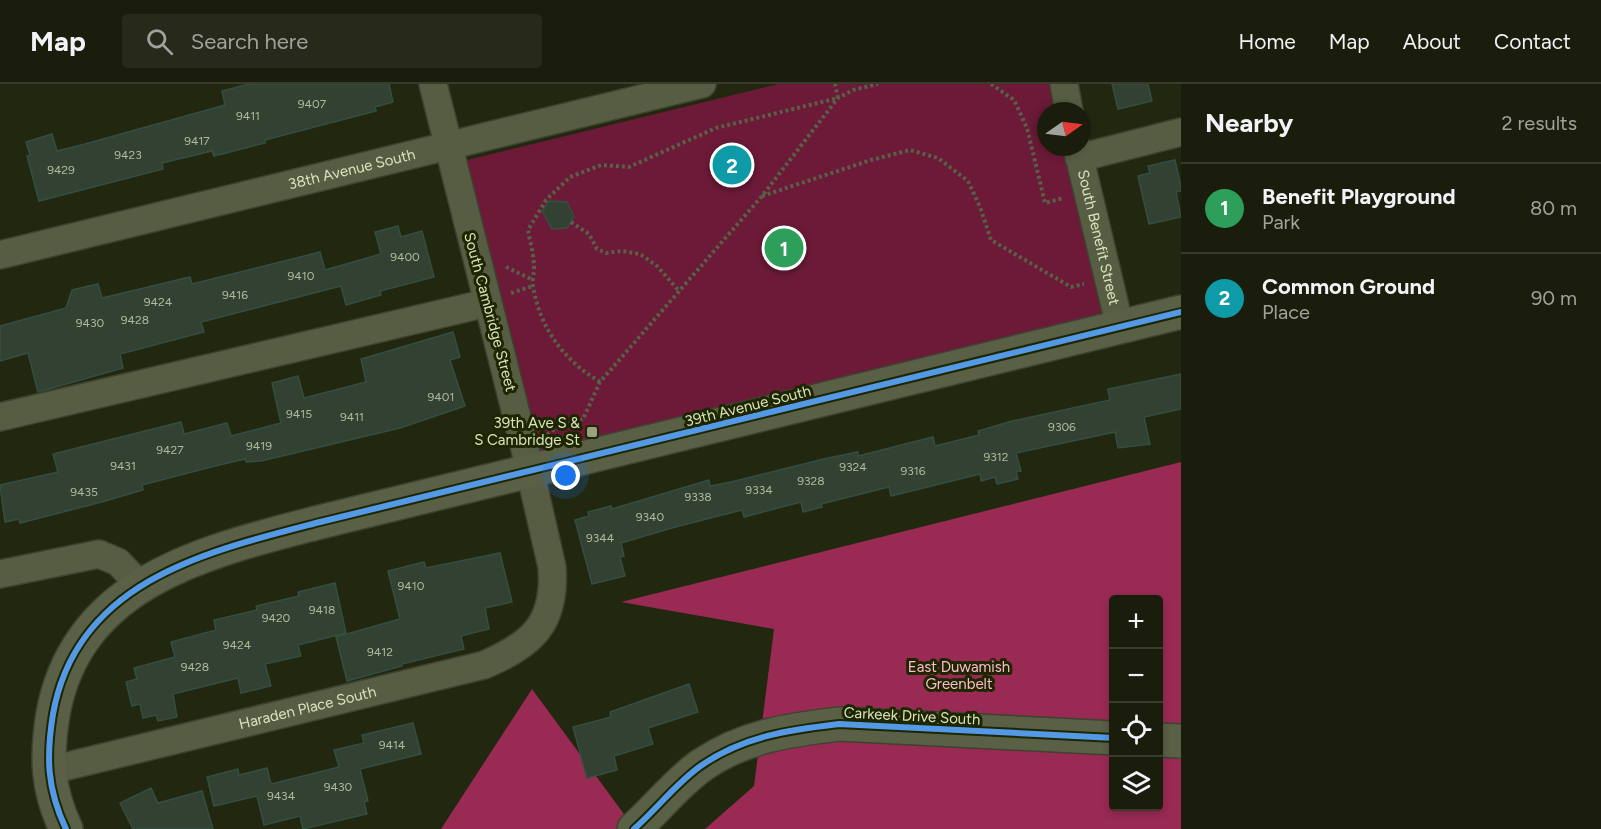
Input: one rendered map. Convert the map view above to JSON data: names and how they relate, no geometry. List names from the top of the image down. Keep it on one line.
{"streets":{"main road":["39th Avenue South","Carkeek Drive South"],"street":["38th Avenue South","South Benefit Street","South Cambridge Street","Haraden Place South"]},"crossings":[["38th Avenue South","South Cambridge Street"],["South Benefit Street","39th Avenue South"],["South Cambridge Street","39th Avenue South"],["South Cambridge Street","Haraden Place South"]],"parks":["East Duwamish Greenbelt"],"places":{"transit":["39th Ave S & S Cambridge St"]},"house_numbers":["9407","9411","9417","9423","9429","9400","9410","9416","9424","9428","9430","9401","9415","9411","9306","9419","9427","9312","9431","9324","9316","9328","9334","9435","9338","9340","9344","9410","9418","9420","9424","9412","9428","9414","9430","9434"],"north":"right","page":{"header":"Map","search":"Search here","nav":["Home","Map","About","Contact"],"heading":["Nearby","2 results"],"pins":["2","1"],"list":[{"mark":"1","name":"Benefit Playground","note":"Park","value":"80 m"},{"mark":"2","name":"Common Ground","note":"Place","value":"90 m"}],"map_buttons":["+","−"]}}
